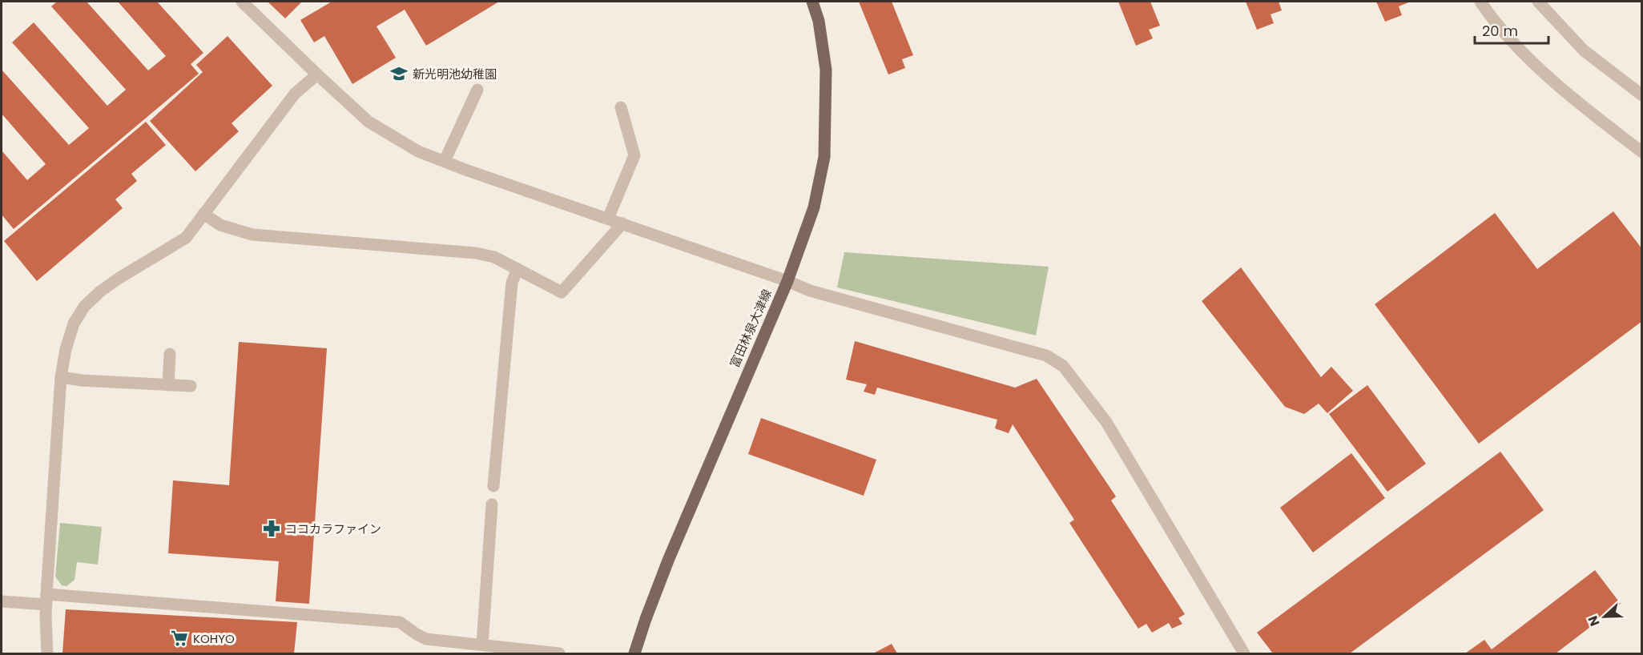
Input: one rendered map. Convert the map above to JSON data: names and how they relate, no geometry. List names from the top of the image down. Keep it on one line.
{"streets":{"main road":["富田林泉大津線"]},"places":{"school or university":["新光明池幼稚園"],"pharmacy":["ココカラファイン"],"supermarket":["KOHYO"]},"scale_bar":"20 m","north":"left"}
